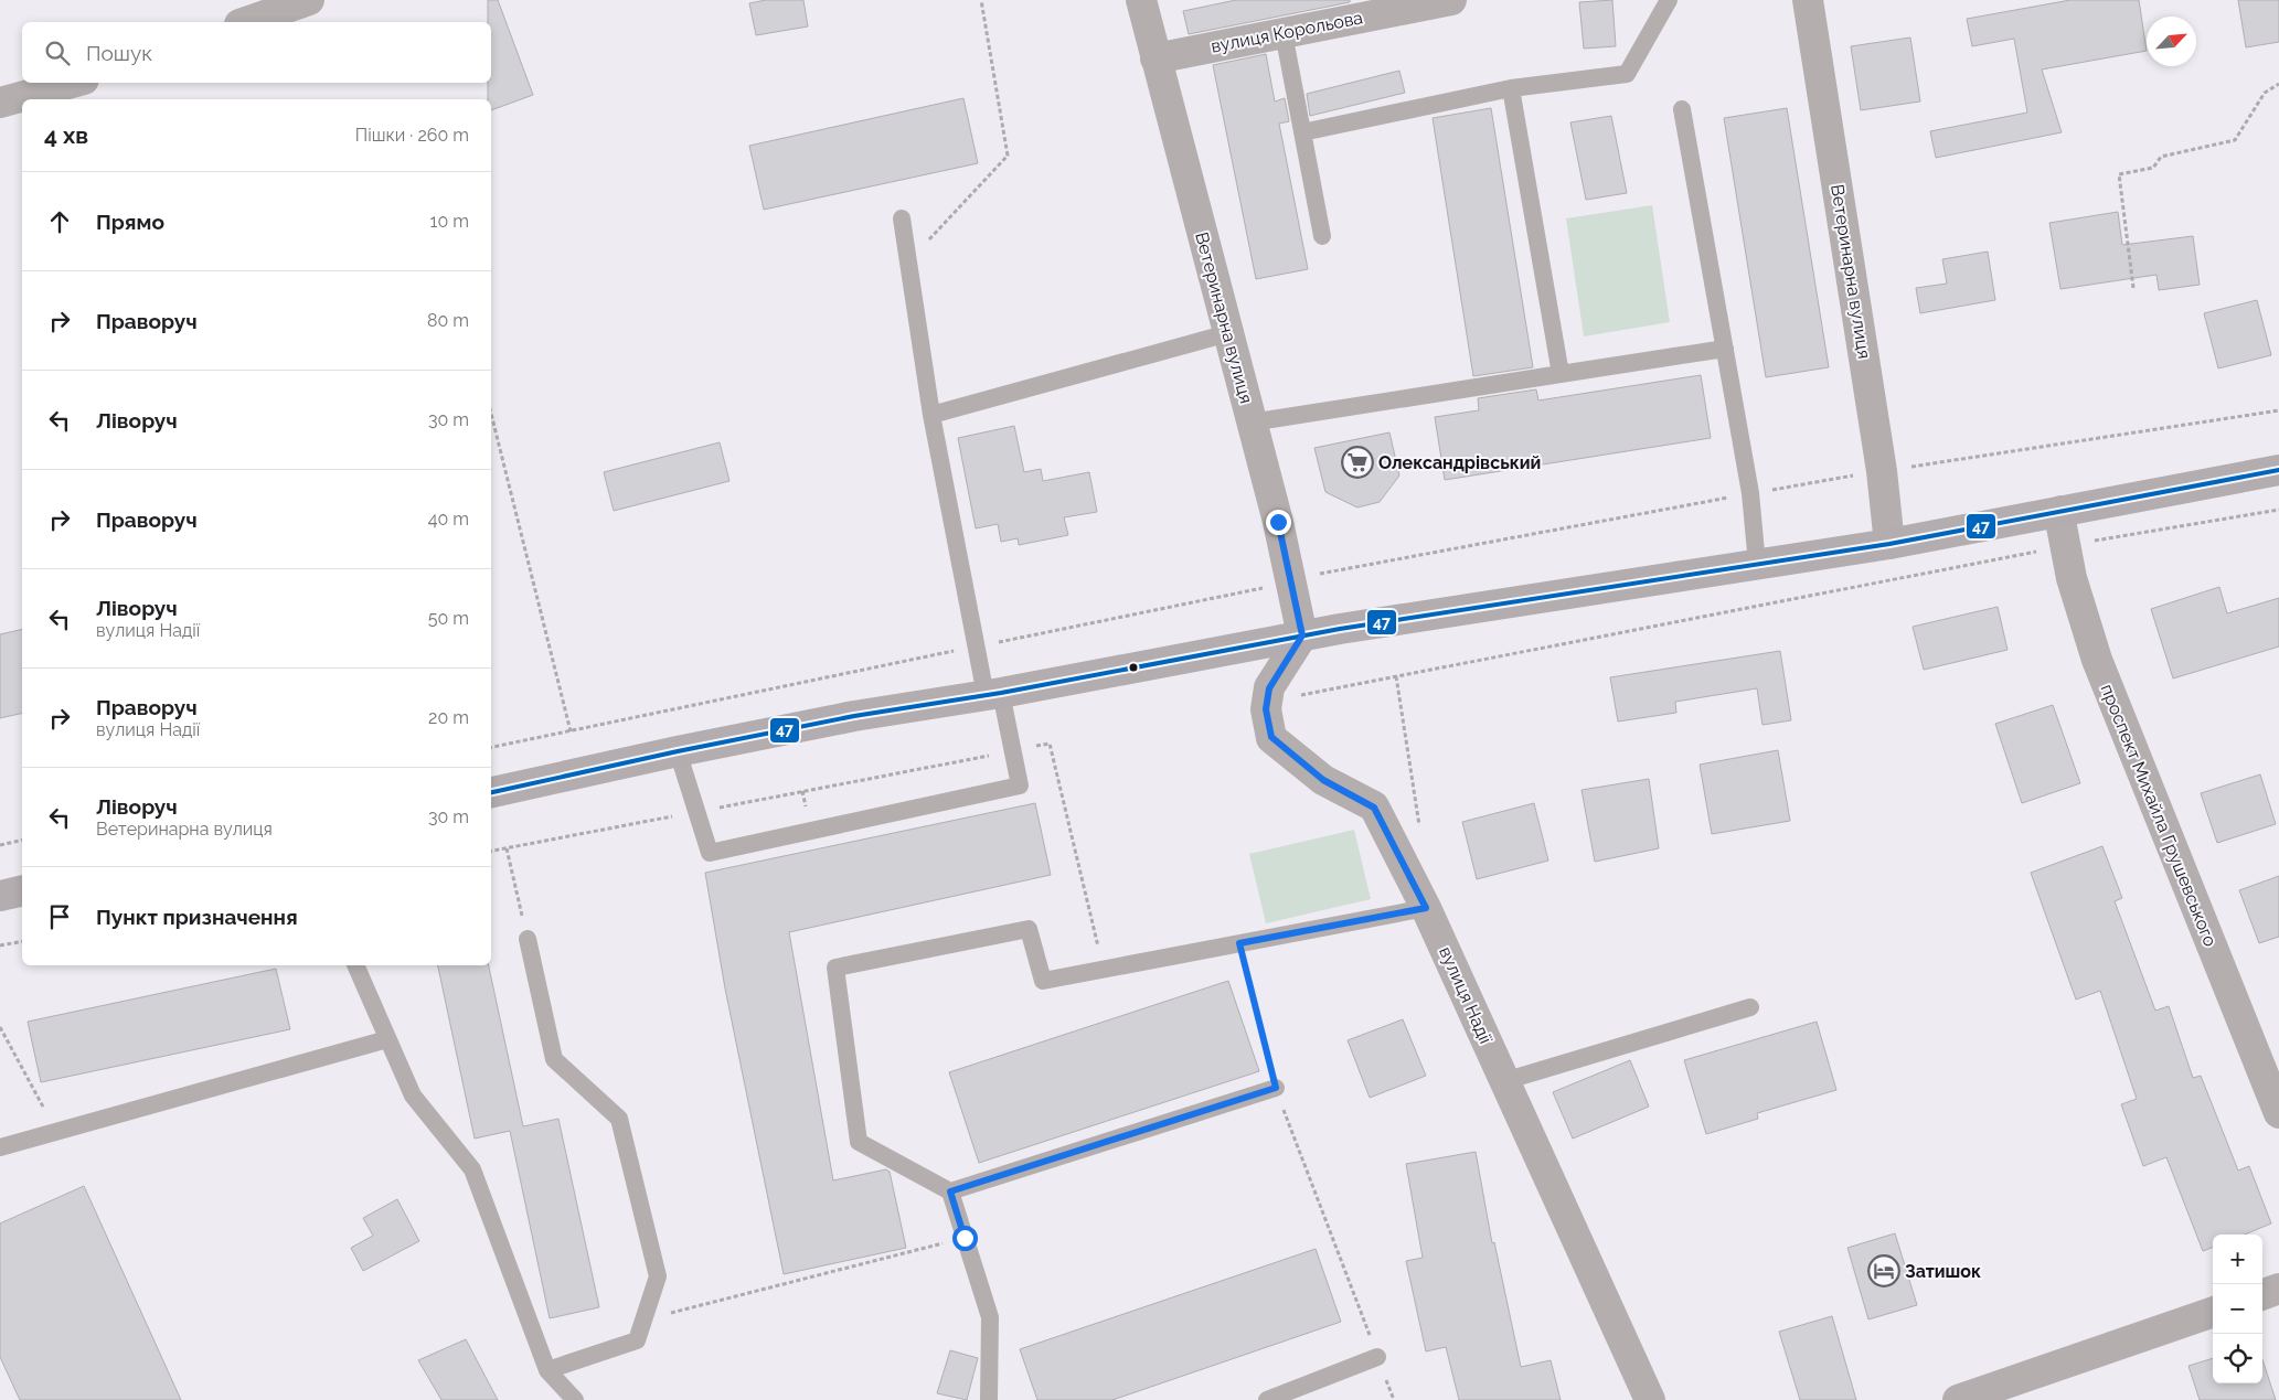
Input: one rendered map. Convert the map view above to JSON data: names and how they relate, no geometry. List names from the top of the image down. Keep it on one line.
{"streets":{"street":["вулиця Корольова","Ветеринарна вулиця","проспект Михайла Грушевського","вулиця Надії"]},"crossings":[["вулиця Корольова","Ветеринарна вулиця"],["Ветеринарна вулиця","вулиця Надії"]],"places":{"supermarket":["Олександрівський"],"hotel":["Затишок"]},"lines":["transit line 47"],"north":"top right","page":{"search":"Пошук","heading":["4 хв","Пішки · 260 m"],"list":[["Прямо","10 m"],["Праворуч","80 m"],["Ліворуч","30 m"],["Праворуч","40 m"],["Ліворуч","вулиця Надії","50 m"],["Праворуч","вулиця Надії","20 m"],["Ліворуч","Ветеринарна вулиця","30 m"],"Пункт призначення"],"map_buttons":["+","−"]}}
